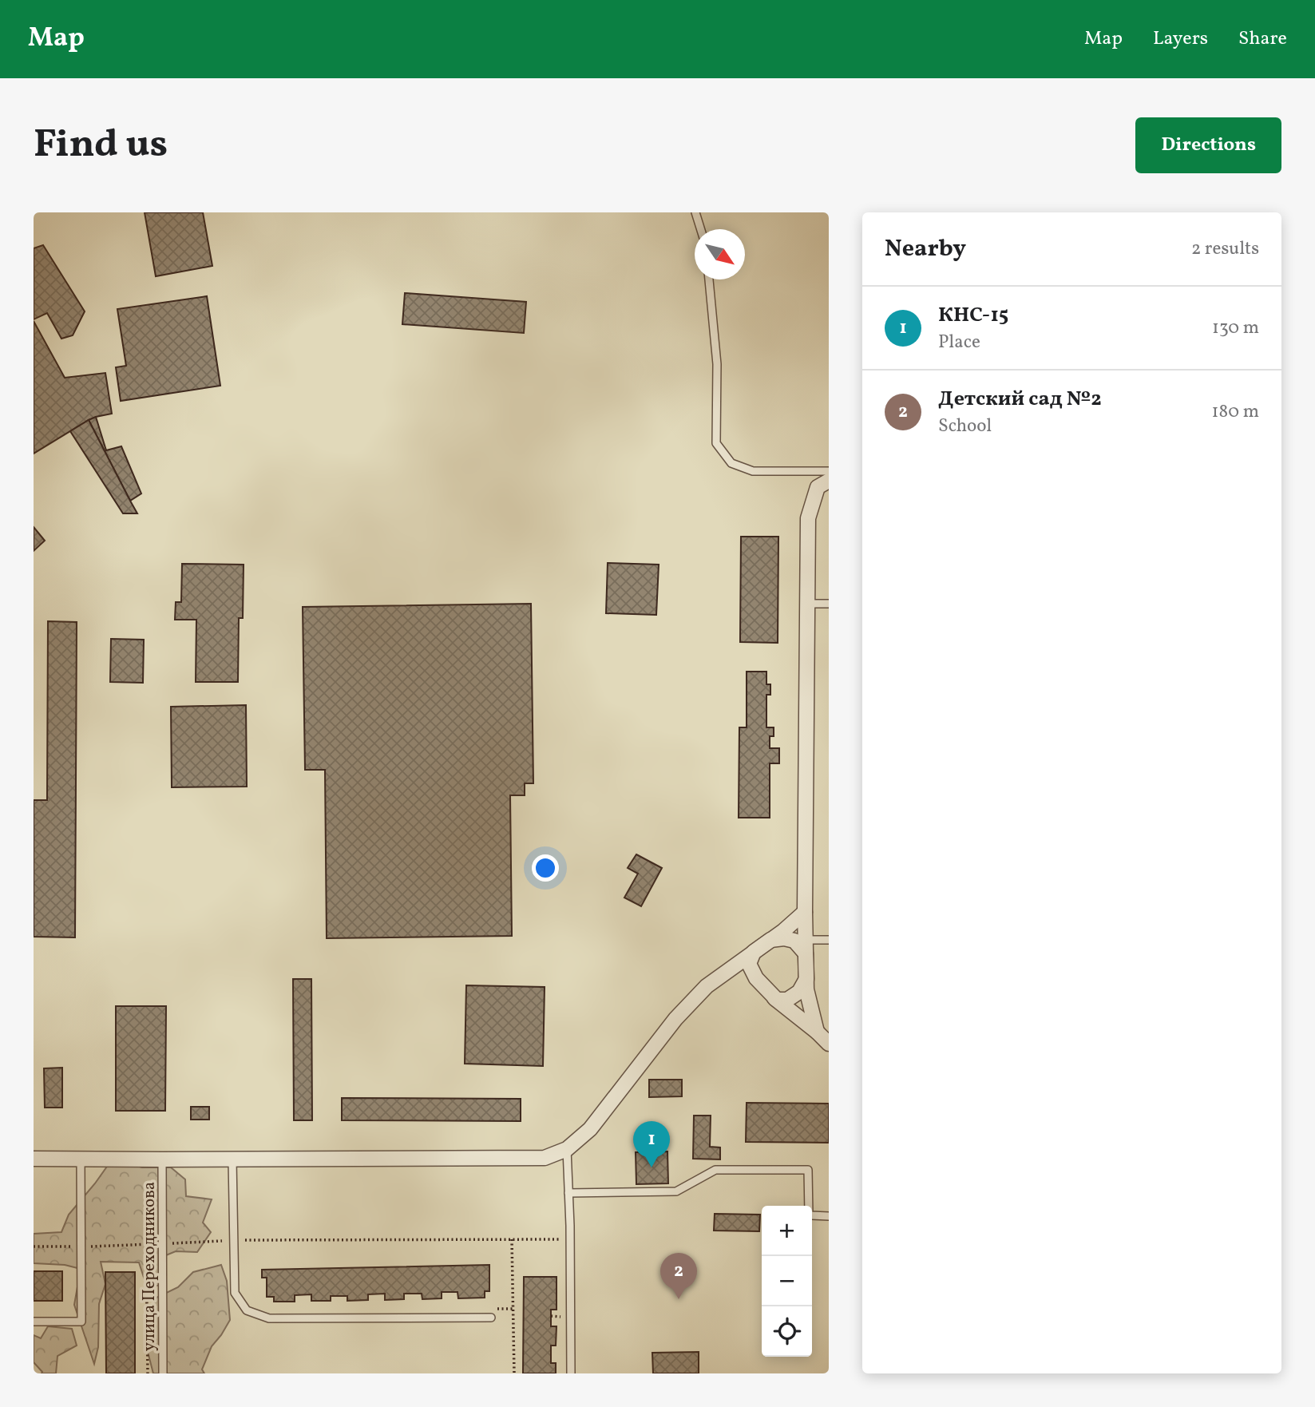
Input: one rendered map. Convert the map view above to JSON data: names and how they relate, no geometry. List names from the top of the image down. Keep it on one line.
{"streets":{"lane":["улица Переходникова"]},"north":"bottom right","page":{"header":"Map","nav":["Map","Layers","Share"],"buttons":"Directions","title":"Find us","heading":["Nearby","2 results"],"list":[{"mark":"1","name":"КНС-15","note":"Place","value":"130 m"},{"mark":"2","name":"Детский сад №2","note":"School","value":"180 m"}],"pins":["1","2"],"map_buttons":["+","−"]}}
